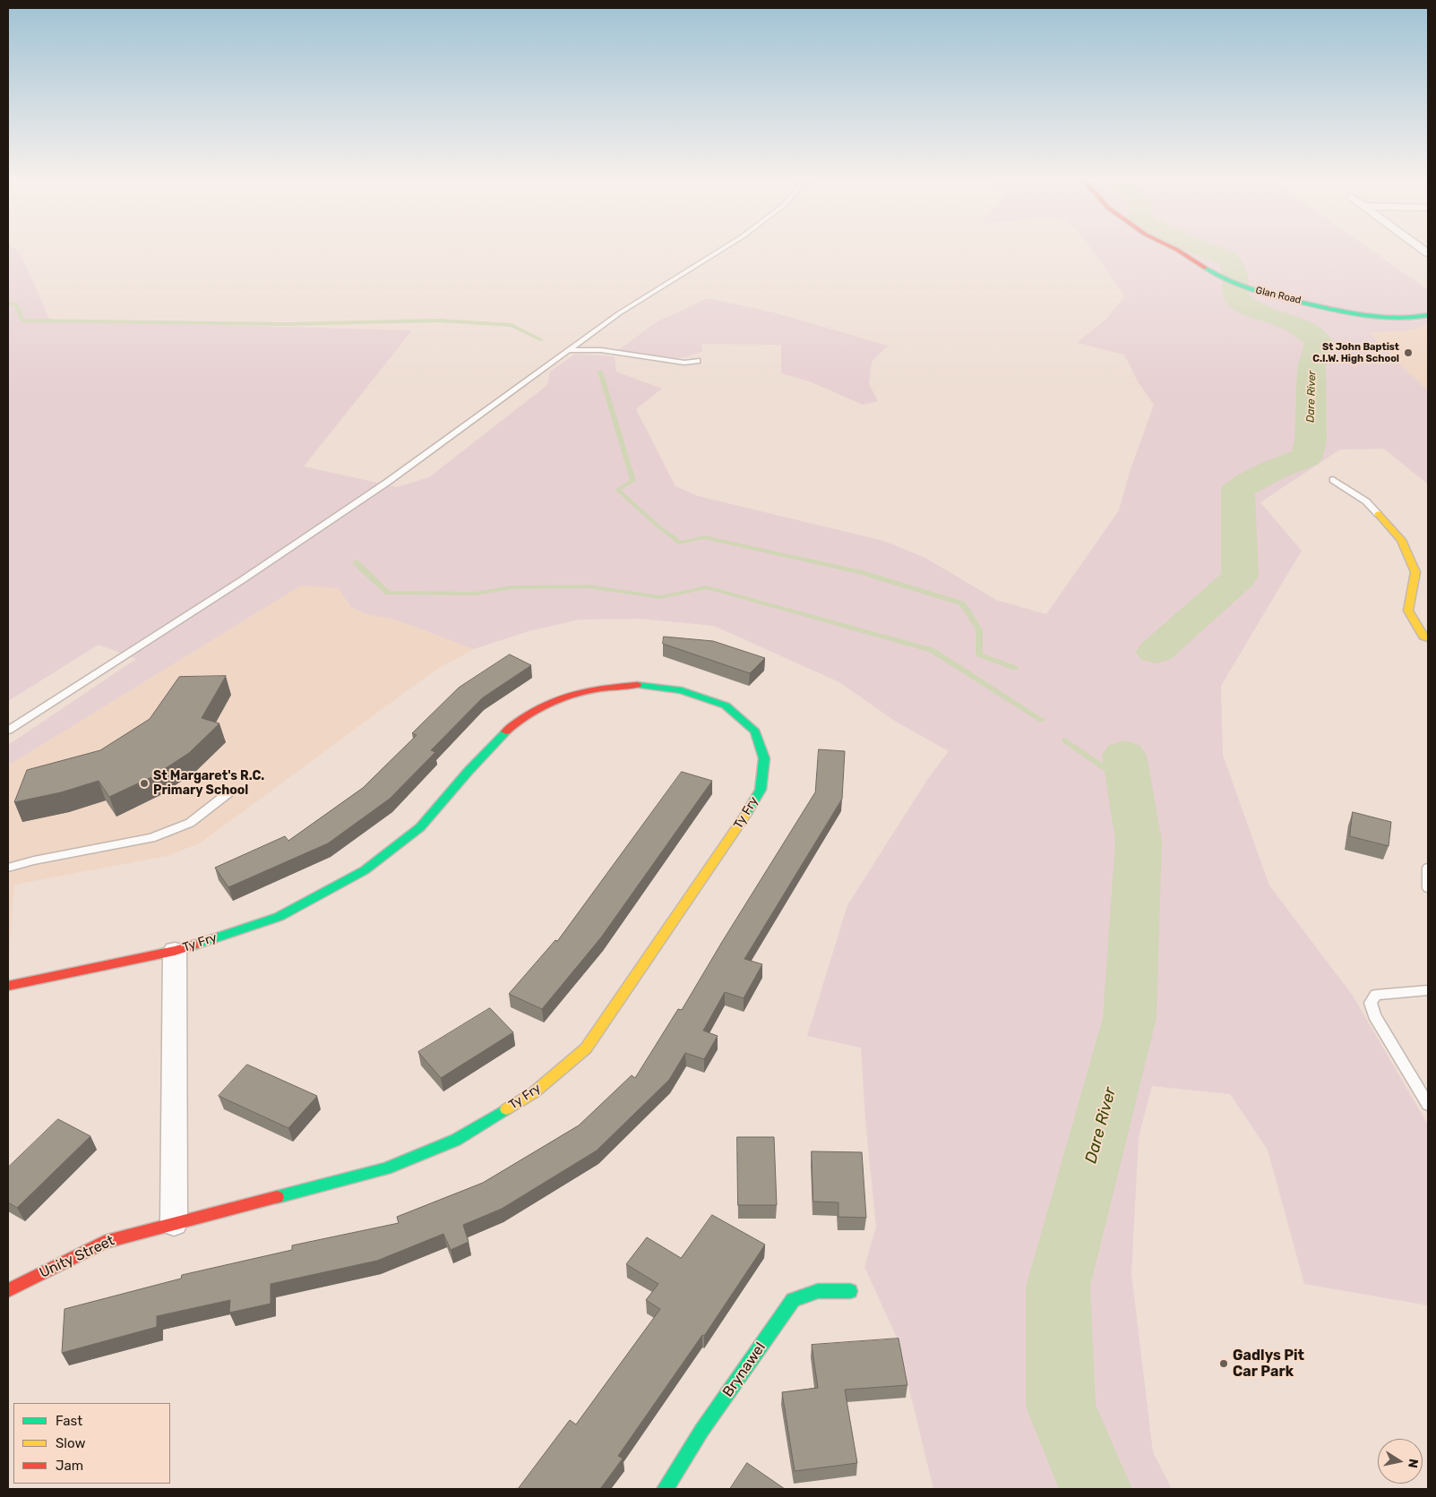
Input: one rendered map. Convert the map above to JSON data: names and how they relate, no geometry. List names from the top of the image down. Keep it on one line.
{"streets":{"street":["Glan Road","Ty Fry","Unity Street","Brynawel"]},"crossings":[["Ty Fry","Unity Street"]],"water":["Dare River"],"places":["St John Baptist C.I.W. High School","St Margaret's R.C. Primary School","Gadlys Pit Car Park"],"legend":["Fast","Slow","Jam"],"north":"right"}
